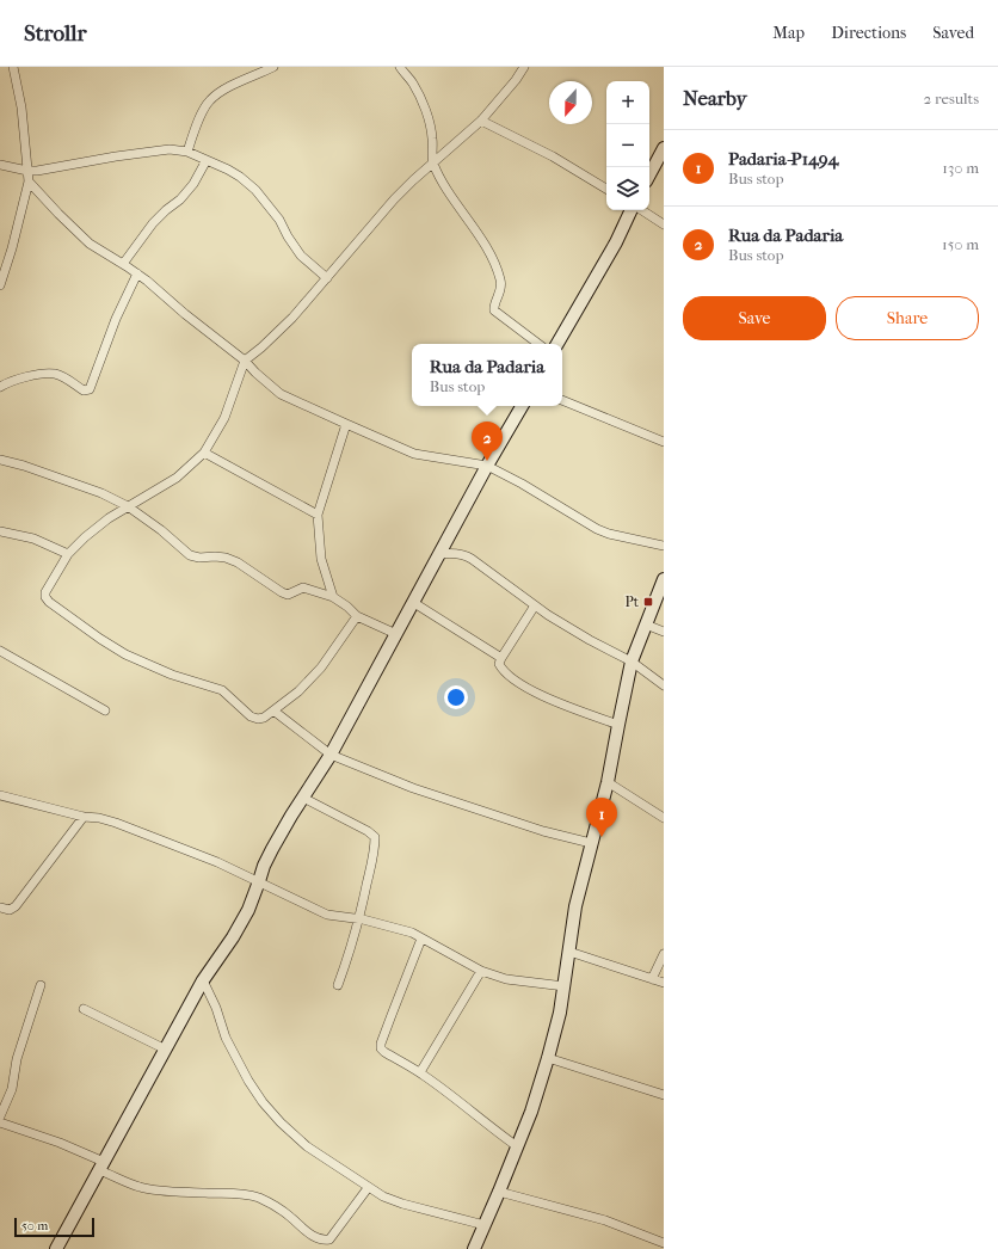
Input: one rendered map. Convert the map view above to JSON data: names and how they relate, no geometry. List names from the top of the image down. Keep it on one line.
{"places":{"transit":["Pt"]},"scale_bar":"50 m","north":"bottom","page":{"header":"Strollr","nav":["Map","Directions","Saved"],"heading":["Nearby","2 results"],"map_buttons":["+","−"],"list":[{"mark":"1","name":"Padaria-P1494","note":"Bus stop","value":"130 m"},{"mark":"2","name":"Rua da Padaria","note":"Bus stop","value":"150 m"}],"buttons":["Save","Share"],"popup":["Rua da Padaria","Bus stop"],"pins":["2","1"],"scale":"50 m"}}
